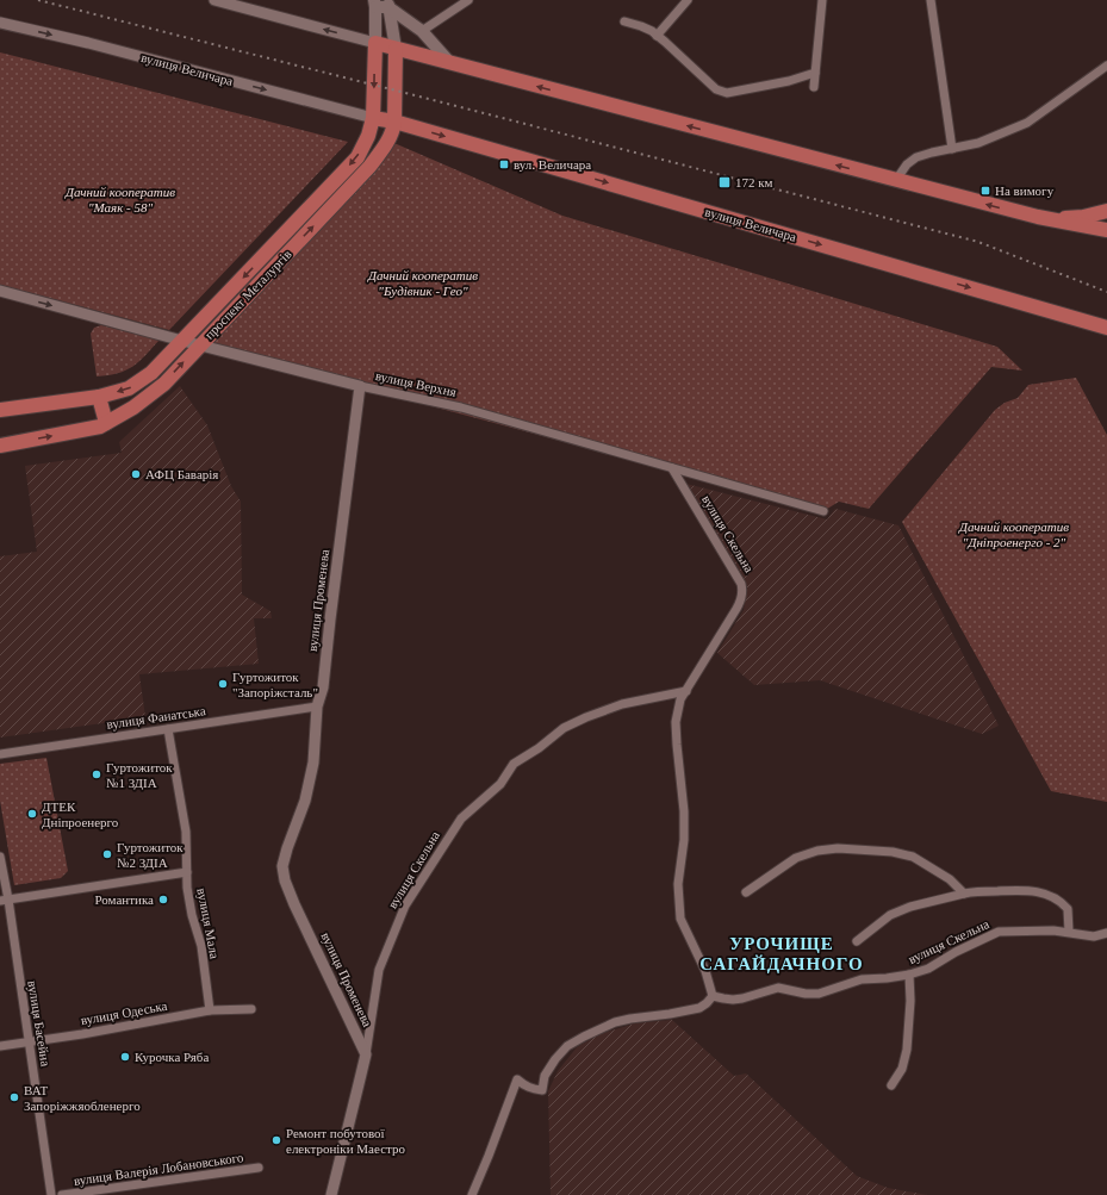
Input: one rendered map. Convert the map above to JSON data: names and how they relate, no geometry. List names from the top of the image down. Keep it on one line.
{"streets":{"main road":["вулиця Величара","проспект Металургів"],"street":["вулиця Верхня","вулиця Скельна","вулиця Променева","вулиця Фанатська","вулиця Мала","вулиця Одеська","вулиця Басейна","вулиця Валерія Лобановського"]},"crossings":[["вулиця Величара","проспект Металургів"],["проспект Металургів","вулиця Верхня"],["вулиця Верхня","вулиця Скельна"],["вулиця Верхня","вулиця Променева"],["вулиця Скельна","вулиця Променева"],["вулиця Променева","вулиця Фанатська"],["вулиця Фанатська","вулиця Мала"],["вулиця Мала","вулиця Одеська"],["вулиця Одеська","вулиця Басейна"]],"one_way":["вулиця Величара"],"districts":["УРОЧИЩЕ САГАЙДАЧНОГО"],"parks":["Дачний кооператив \"Маяк - 58\"","Дачний кооператив \"Будівник - Гео\"","Дачний кооператив \"Дніпроенерго - 2\""],"places":{"transit":["вул. Величара","172 км","На вимогу"],"other":["АФЦ Баварiя","Гуртожиток \"Запоріжсталь\"","Гуртожиток №1 ЗДІА","ДТЕК Дніпроенерго","Гуртожиток №2 ЗДІА","Романтика","Курочка Ряба","ВАТ Запоріжжяобленерго","Ремонт побутової електроніки Маестро"]}}
